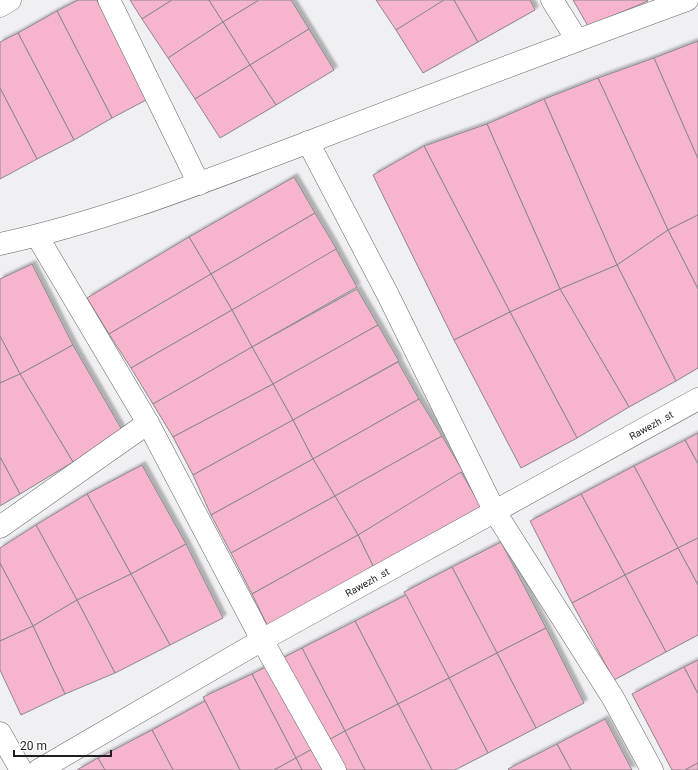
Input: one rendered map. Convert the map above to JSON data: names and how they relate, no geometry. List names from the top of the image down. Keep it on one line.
{"streets":{"street":["Rawezh .st"]},"scale_bar":"20 m"}
